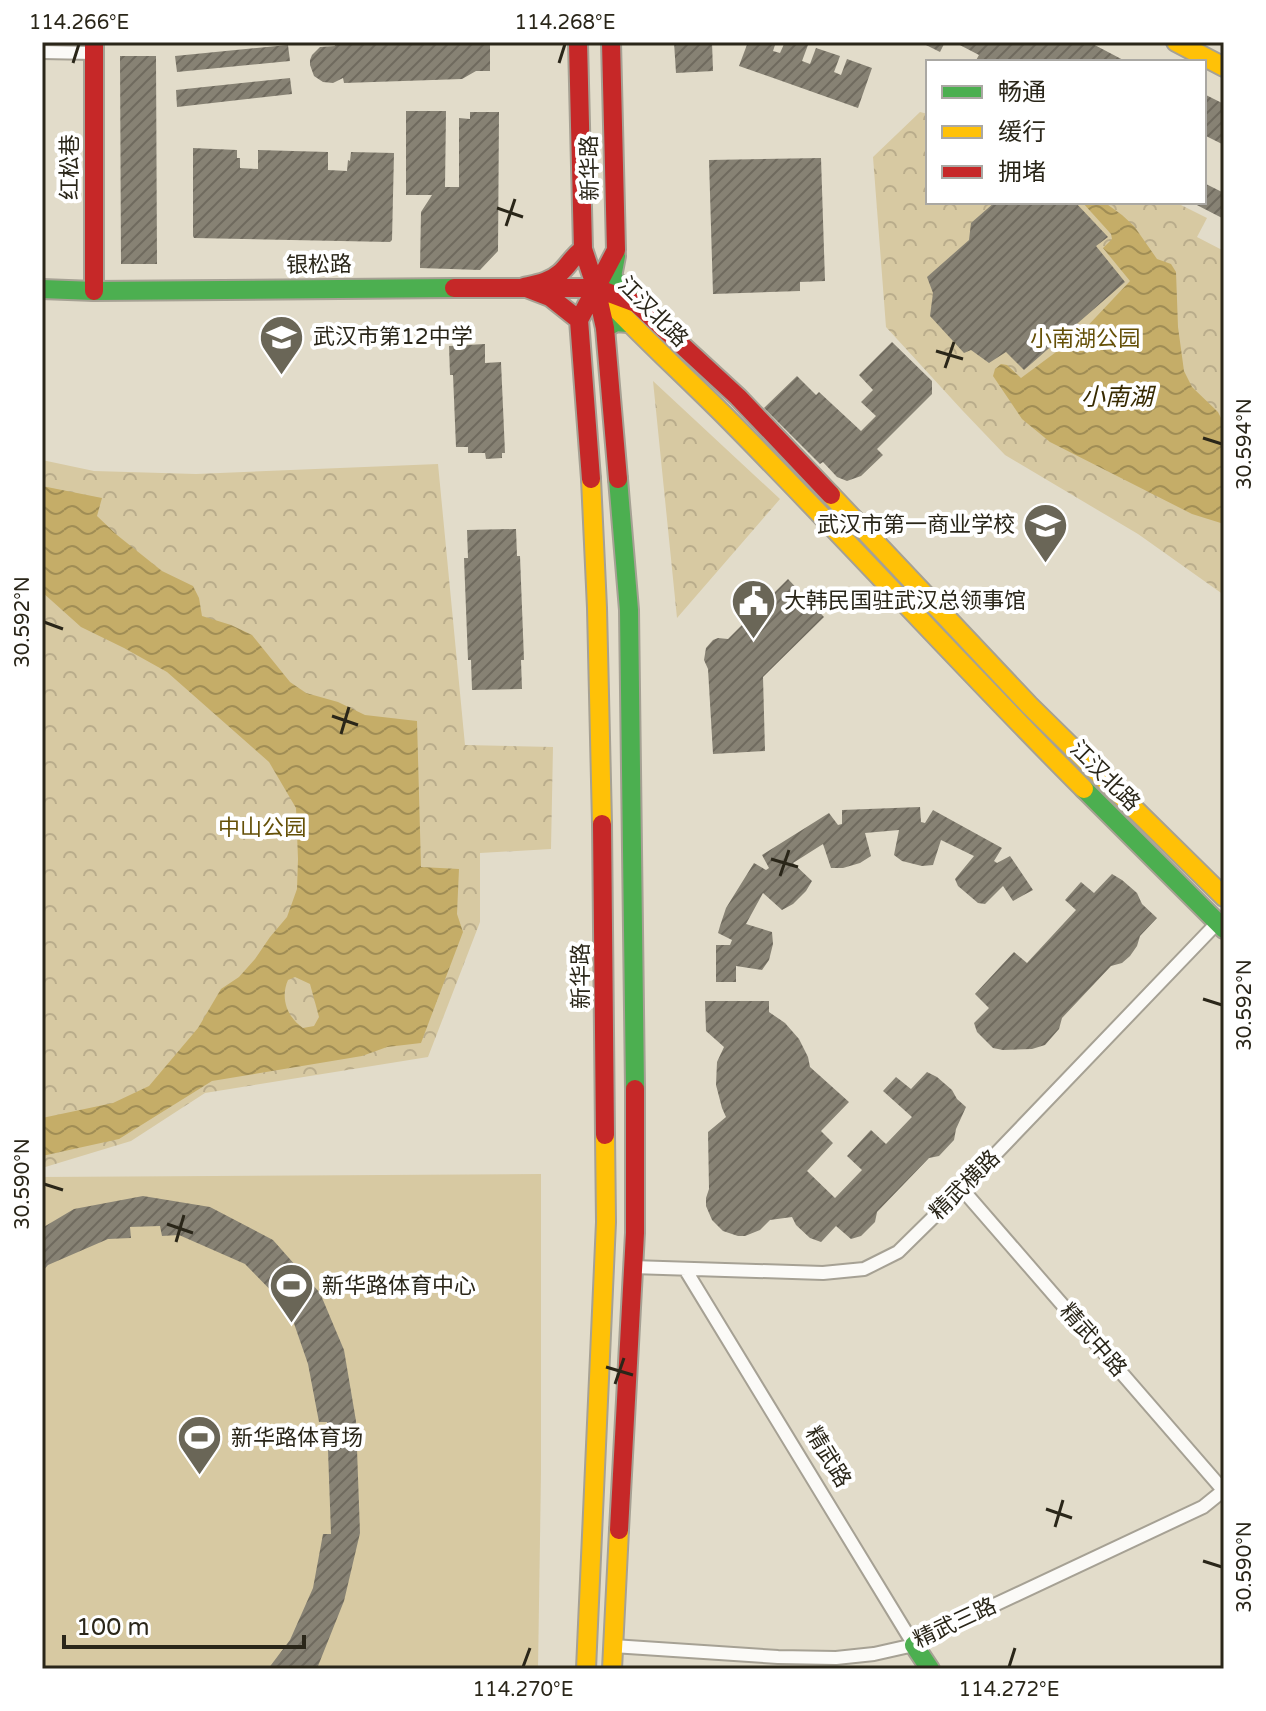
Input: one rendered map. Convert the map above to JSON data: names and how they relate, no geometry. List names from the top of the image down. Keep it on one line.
{"streets":{"main road":["红松巷","新华路","银松路","江汉北路","精武路"],"street":["精武横路","精武中路","精武三路"]},"crossings":[["红松巷","银松路"],["新华路","银松路"],["新华路","江汉北路"],["新华路","精武横路"],["新华路","精武三路"],["银松路","江汉北路"],["江汉北路","精武横路"],["精武横路","精武中路"],["精武横路","精武路"],["精武中路","精武三路"],["精武路","精武三路"]],"water":["小南湖"],"parks":["小南湖公园","中山公园"],"places":{"school or university":["武汉市第12中学","武汉市第一商业学校"],"public building":["大韩民国驻武汉总领事馆"],"sports":["新华路体育中心","新华路体育场"]},"legend":["畅通","缓行","拥堵"],"scale_bar":"100 m","coordinates":["114.266°E","114.268°E","30.594°N","30.592°N","30.590°N","114.270°E","114.272°E"]}
